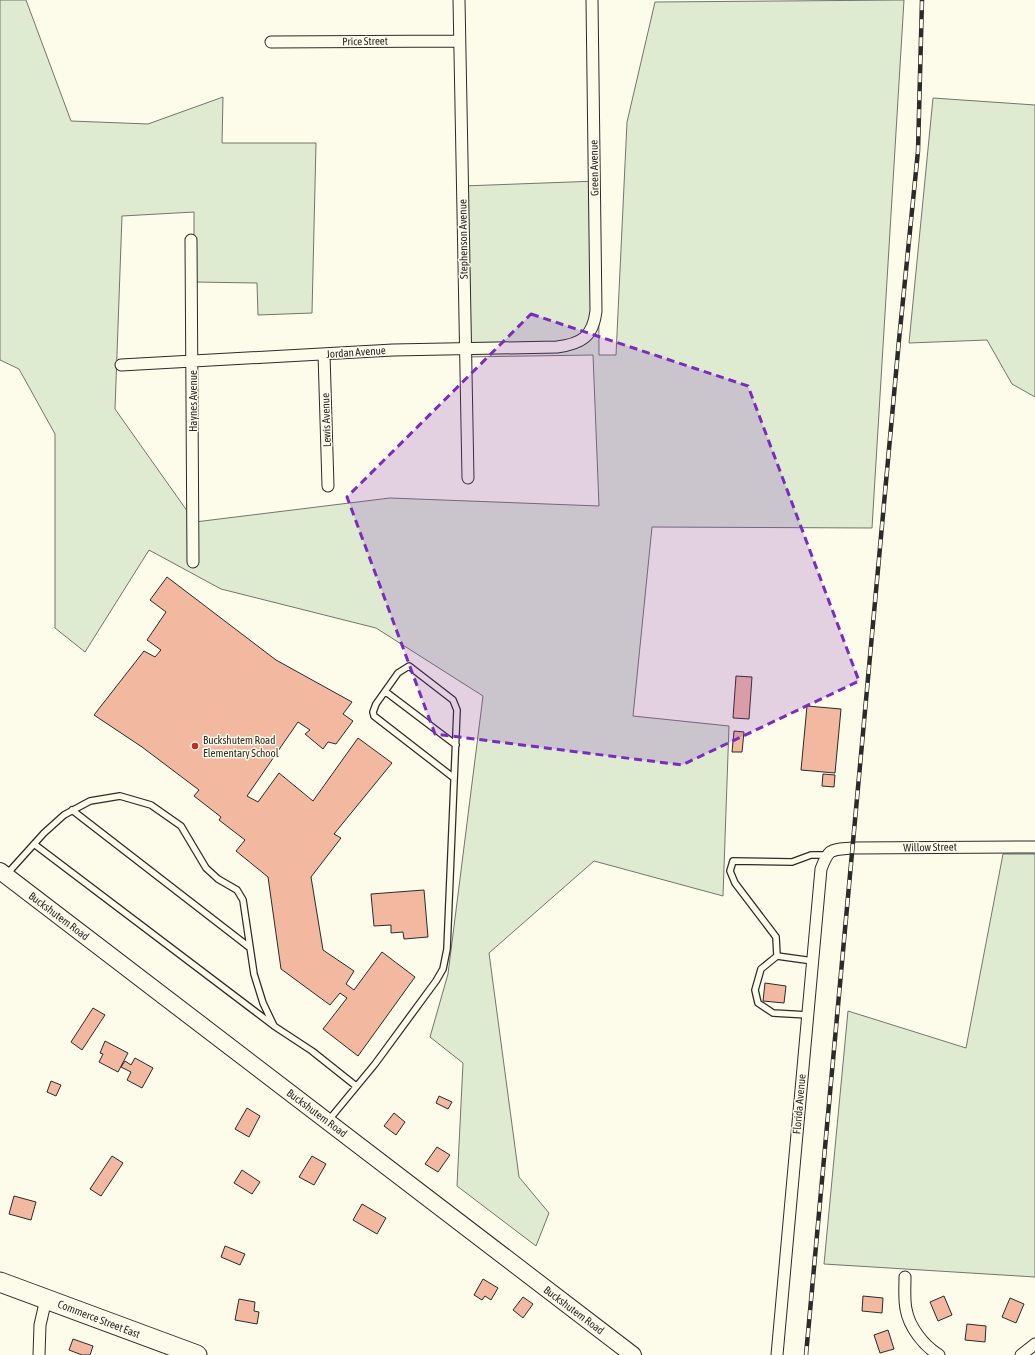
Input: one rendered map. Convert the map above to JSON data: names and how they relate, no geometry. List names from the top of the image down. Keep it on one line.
{"streets":{"highway":["Commerce Street East"],"main road":["Buckshutem Road"],"street":["Price Street","Green Avenue","Stephenson Avenue","Jordan Avenue","Haynes Avenue","Lewis Avenue","Willow Street","Florida Avenue"]},"crossings":[["Price Street","Stephenson Avenue"],["Green Avenue","Jordan Avenue"],["Stephenson Avenue","Jordan Avenue"],["Jordan Avenue","Haynes Avenue"],["Jordan Avenue","Lewis Avenue"],["Willow Street","Florida Avenue"]],"places":["Buckshutem Road Elementary School"]}
